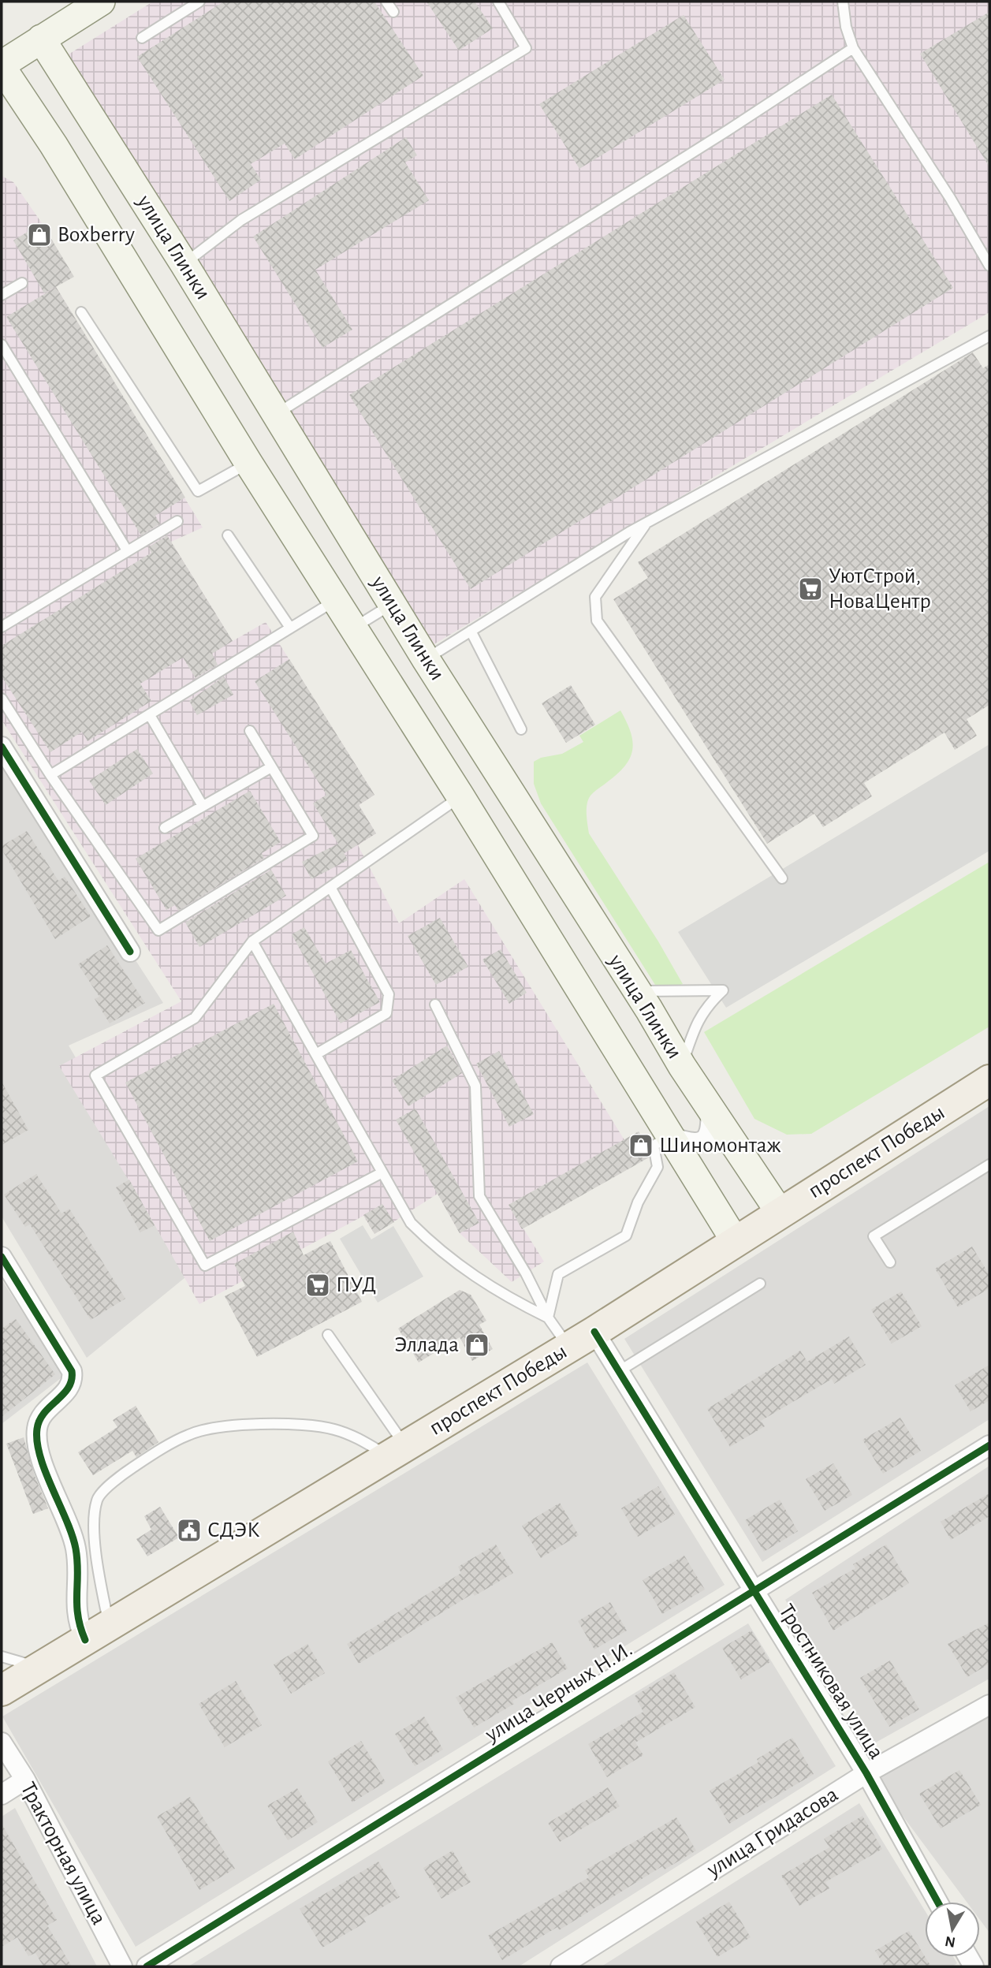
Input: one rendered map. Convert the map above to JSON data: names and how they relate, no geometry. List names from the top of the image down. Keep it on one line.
{"streets":{"main road":["улица Глинки","проспект Победы"],"street":["Тростниковая улица","улица Черных Н.И.","улица Гридасова","Тракторная улица"]},"crossings":[["улица Глинки","проспект Победы"],["проспект Победы","Тростниковая улица"],["Тростниковая улица","улица Черных Н.И."],["Тростниковая улица","улица Гридасова"]],"places":{"shop":["Boxberry","Шиномонтаж","Эллада"],"supermarket":["УютСтрой, НоваЦентр","ПУД"],"public building":["СДЭК"]},"north":"bottom"}
